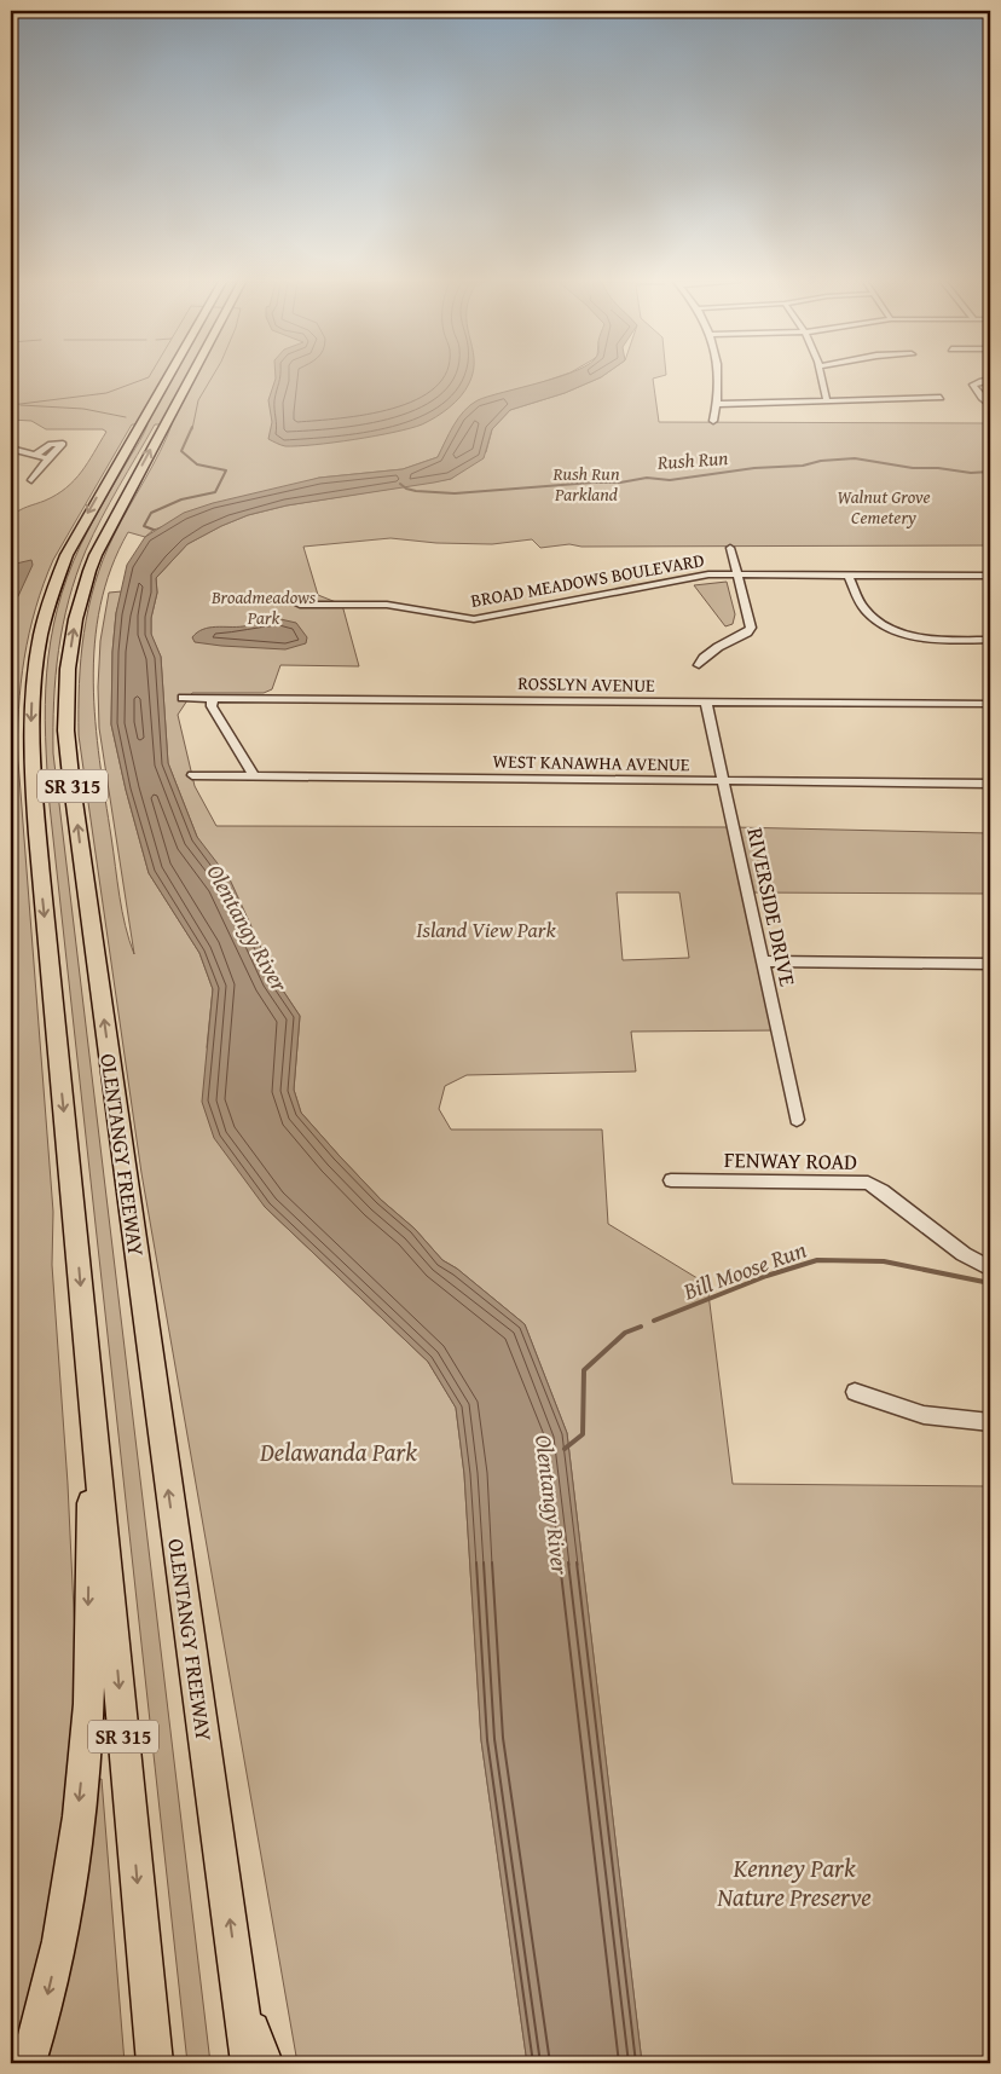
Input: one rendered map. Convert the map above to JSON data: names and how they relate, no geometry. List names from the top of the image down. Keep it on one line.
{"streets":{"highway":["SR 315","OLENTANGY FREEWAY"],"street":["BROAD MEADOWS BOULEVARD","ROSSLYN AVENUE","WEST KANAWHA AVENUE","RIVERSIDE DRIVE","FENWAY ROAD"]},"crossings":[["ROSSLYN AVENUE","RIVERSIDE DRIVE"],["WEST KANAWHA AVENUE","RIVERSIDE DRIVE"]],"water":["Rush Run","Olentangy River","Bill Moose Run"],"parks":["Rush Run Parkland","Walnut Grove Cemetery","Broadmeadows Park","Island View Park","Delawanda Park","Kenney Park Nature Preserve"]}
